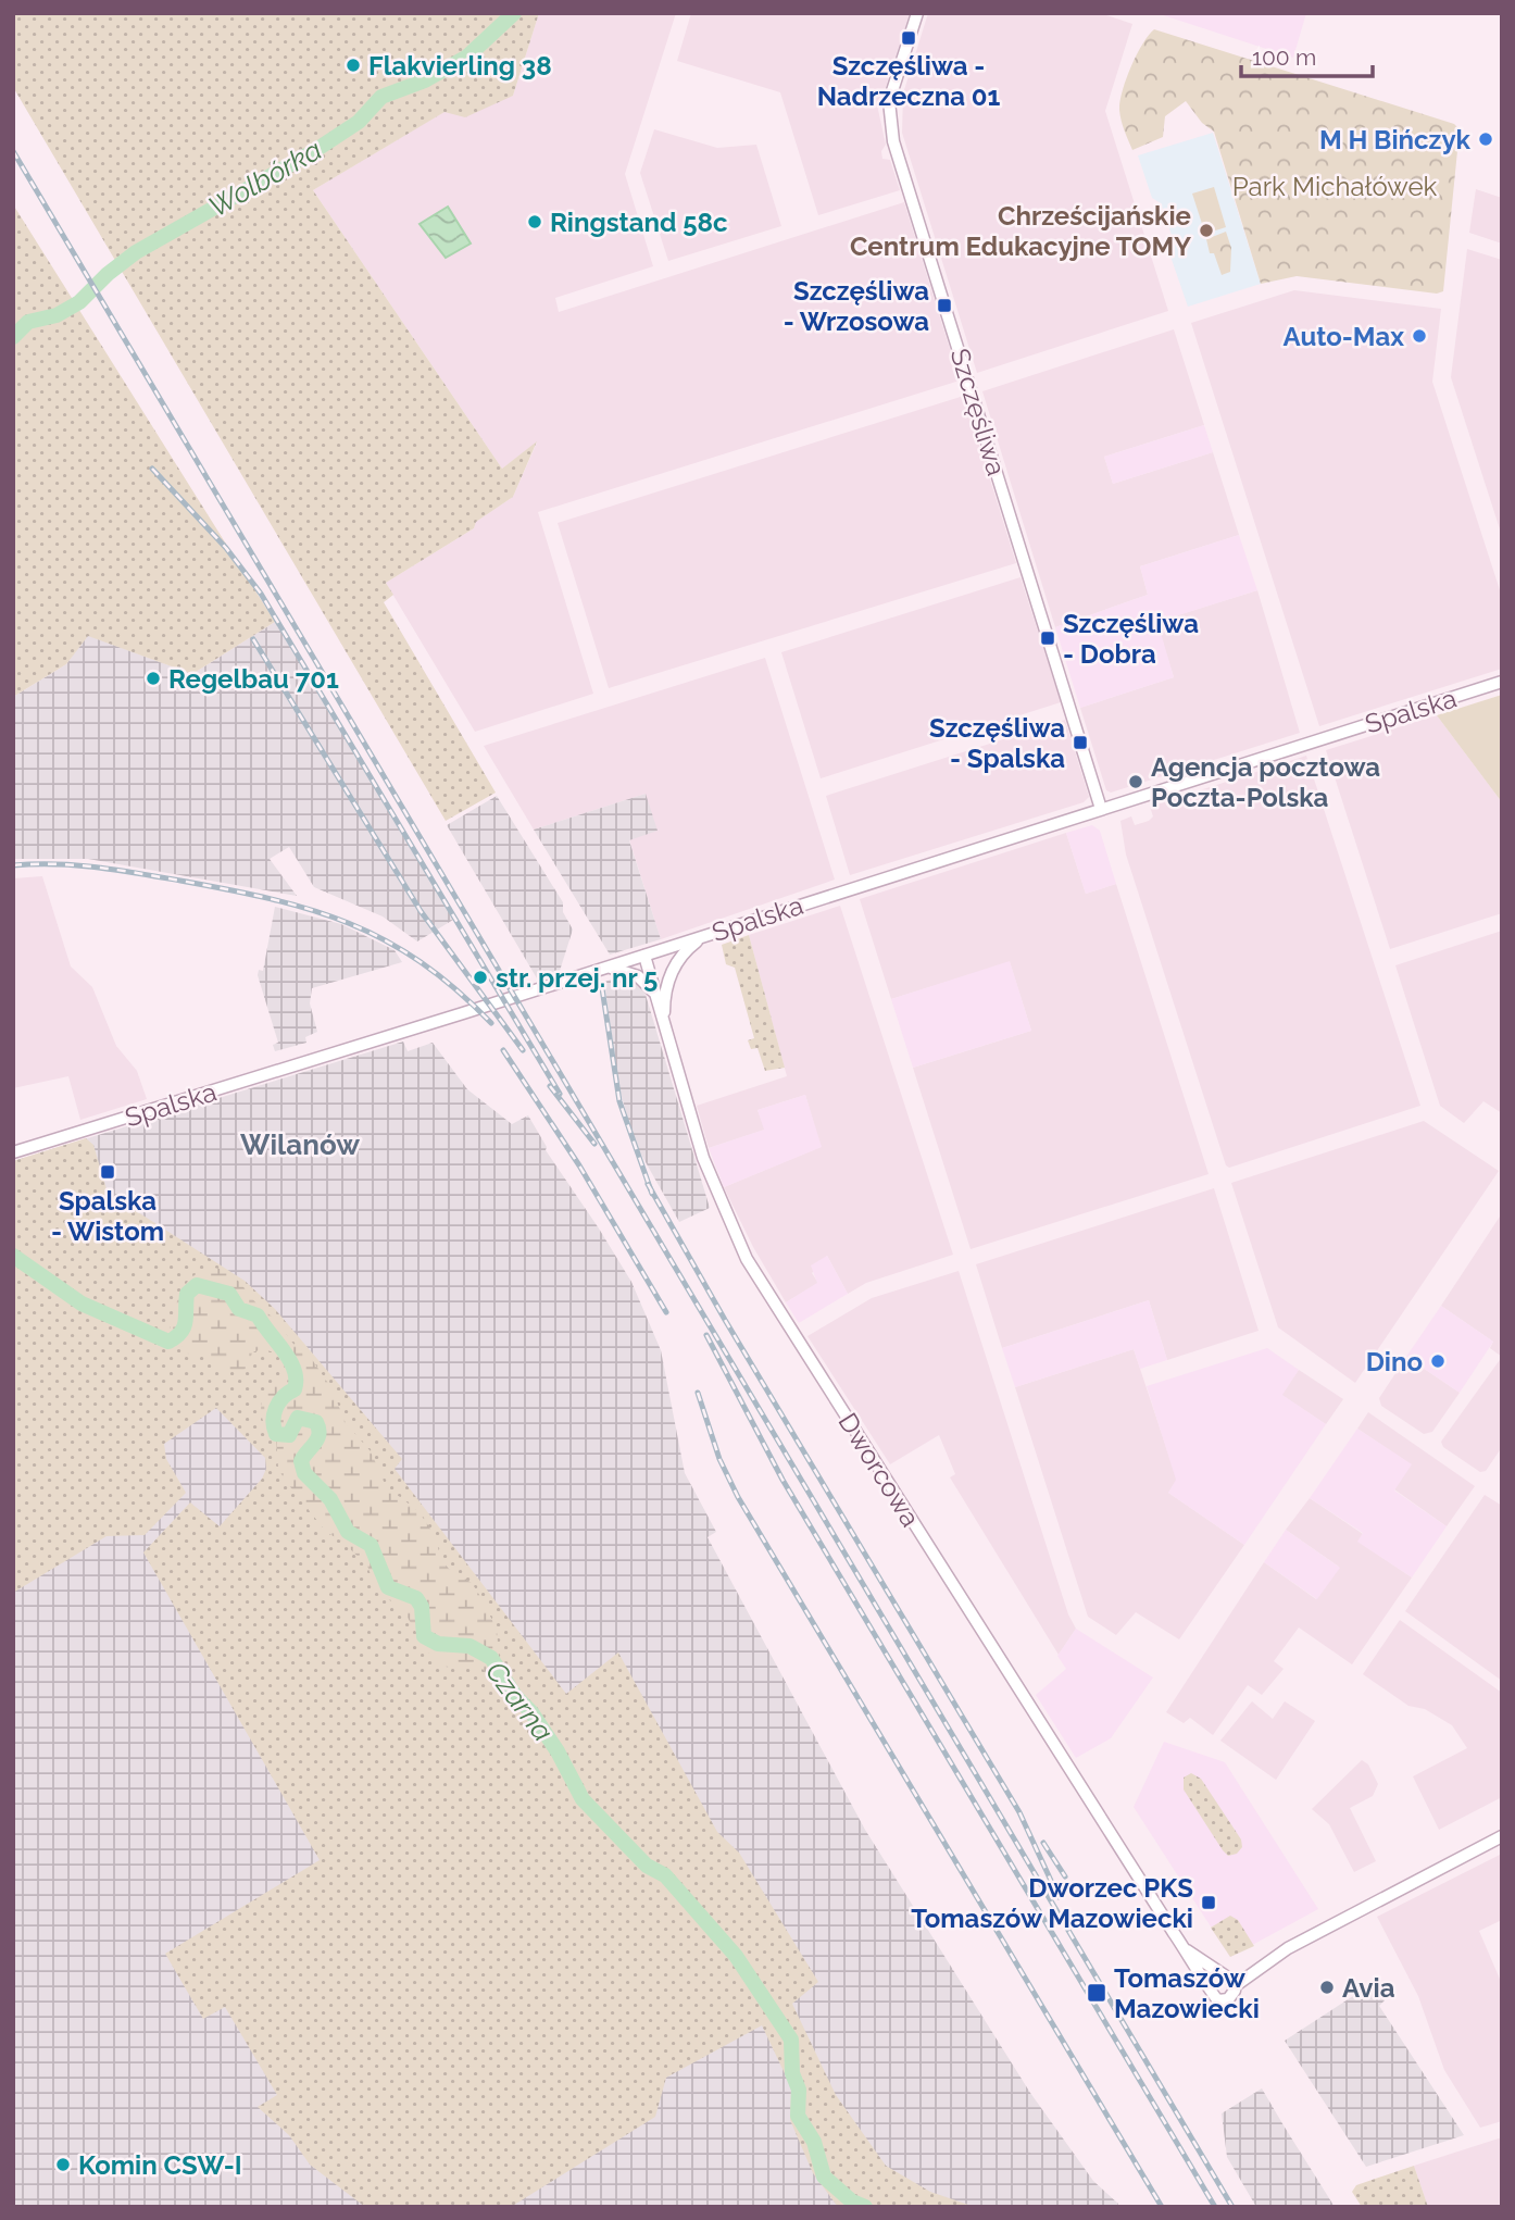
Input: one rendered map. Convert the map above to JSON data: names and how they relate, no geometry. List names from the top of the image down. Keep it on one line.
{"streets":{"street":["Szczęśliwa","Spalska","Dworcowa"]},"crossings":[["Szczęśliwa","Spalska"],["Spalska","Dworcowa"]],"districts":["Wilanów"],"water":["Wolbórka","Czarna"],"parks":["Park Michałówek"],"places":{"transit":["Szczęśliwa - Nadrzeczna 01","Szczęśliwa - Wrzosowa","Szczęśliwa - Dobra","Szczęśliwa - Spalska","Spalska - Wistom","Dworzec PKS Tomaszów Mazowiecki","Tomaszów Mazowiecki"],"other":["Flakvierling 38","M H Bińczyk","Ringstand 58c","Chrześcijańskie Centrum Edukacyjne TOMY","Auto-Max","Regelbau 701","Agencja pocztowa Poczta-Polska","str. przej. nr 5","Dino","Avia","Komin CSW-I"]},"scale_bar":"100 m"}
